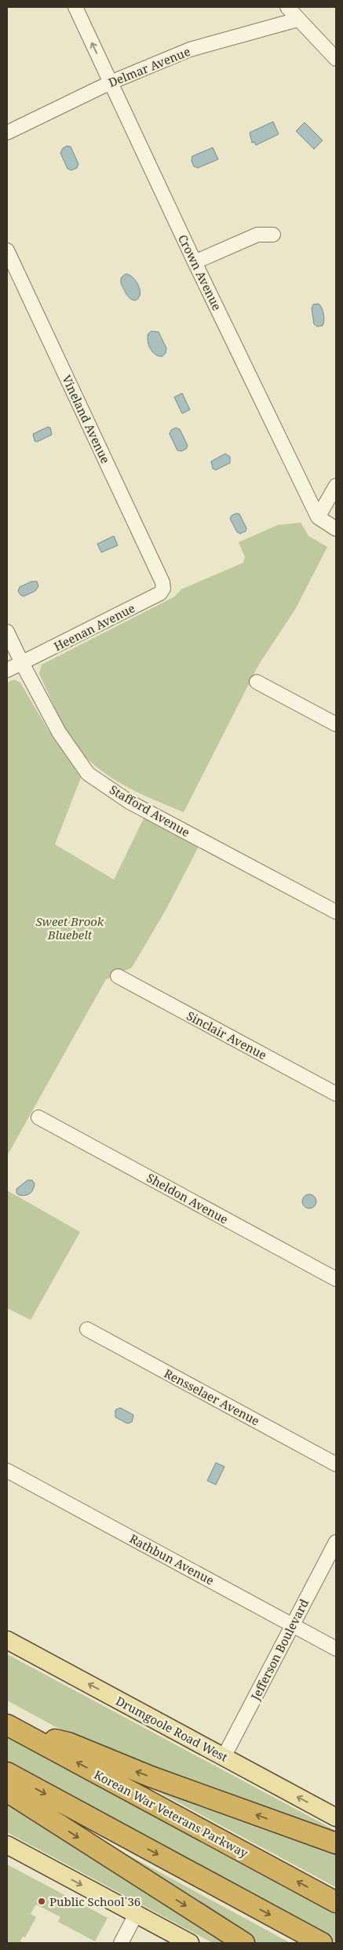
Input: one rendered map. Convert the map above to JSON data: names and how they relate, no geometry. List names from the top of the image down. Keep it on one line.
{"streets":{"highway":["Korean War Veterans Parkway"],"main road":["Drumgoole Road West"],"street":["Delmar Avenue","Crown Avenue","Vineland Avenue","Heenan Avenue","Stafford Avenue","Sinclair Avenue","Sheldon Avenue","Rensselaer Avenue","Rathbun Avenue","Jefferson Boulevard"]},"crossings":[["Delmar Avenue","Crown Avenue"],["Vineland Avenue","Heenan Avenue"],["Heenan Avenue","Stafford Avenue"],["Rathbun Avenue","Jefferson Boulevard"],["Jefferson Boulevard","Drumgoole Road West"]],"one_way":["Drumgoole Road West"],"parks":["Sweet Brook Bluebelt"],"places":["Public School 36"]}
